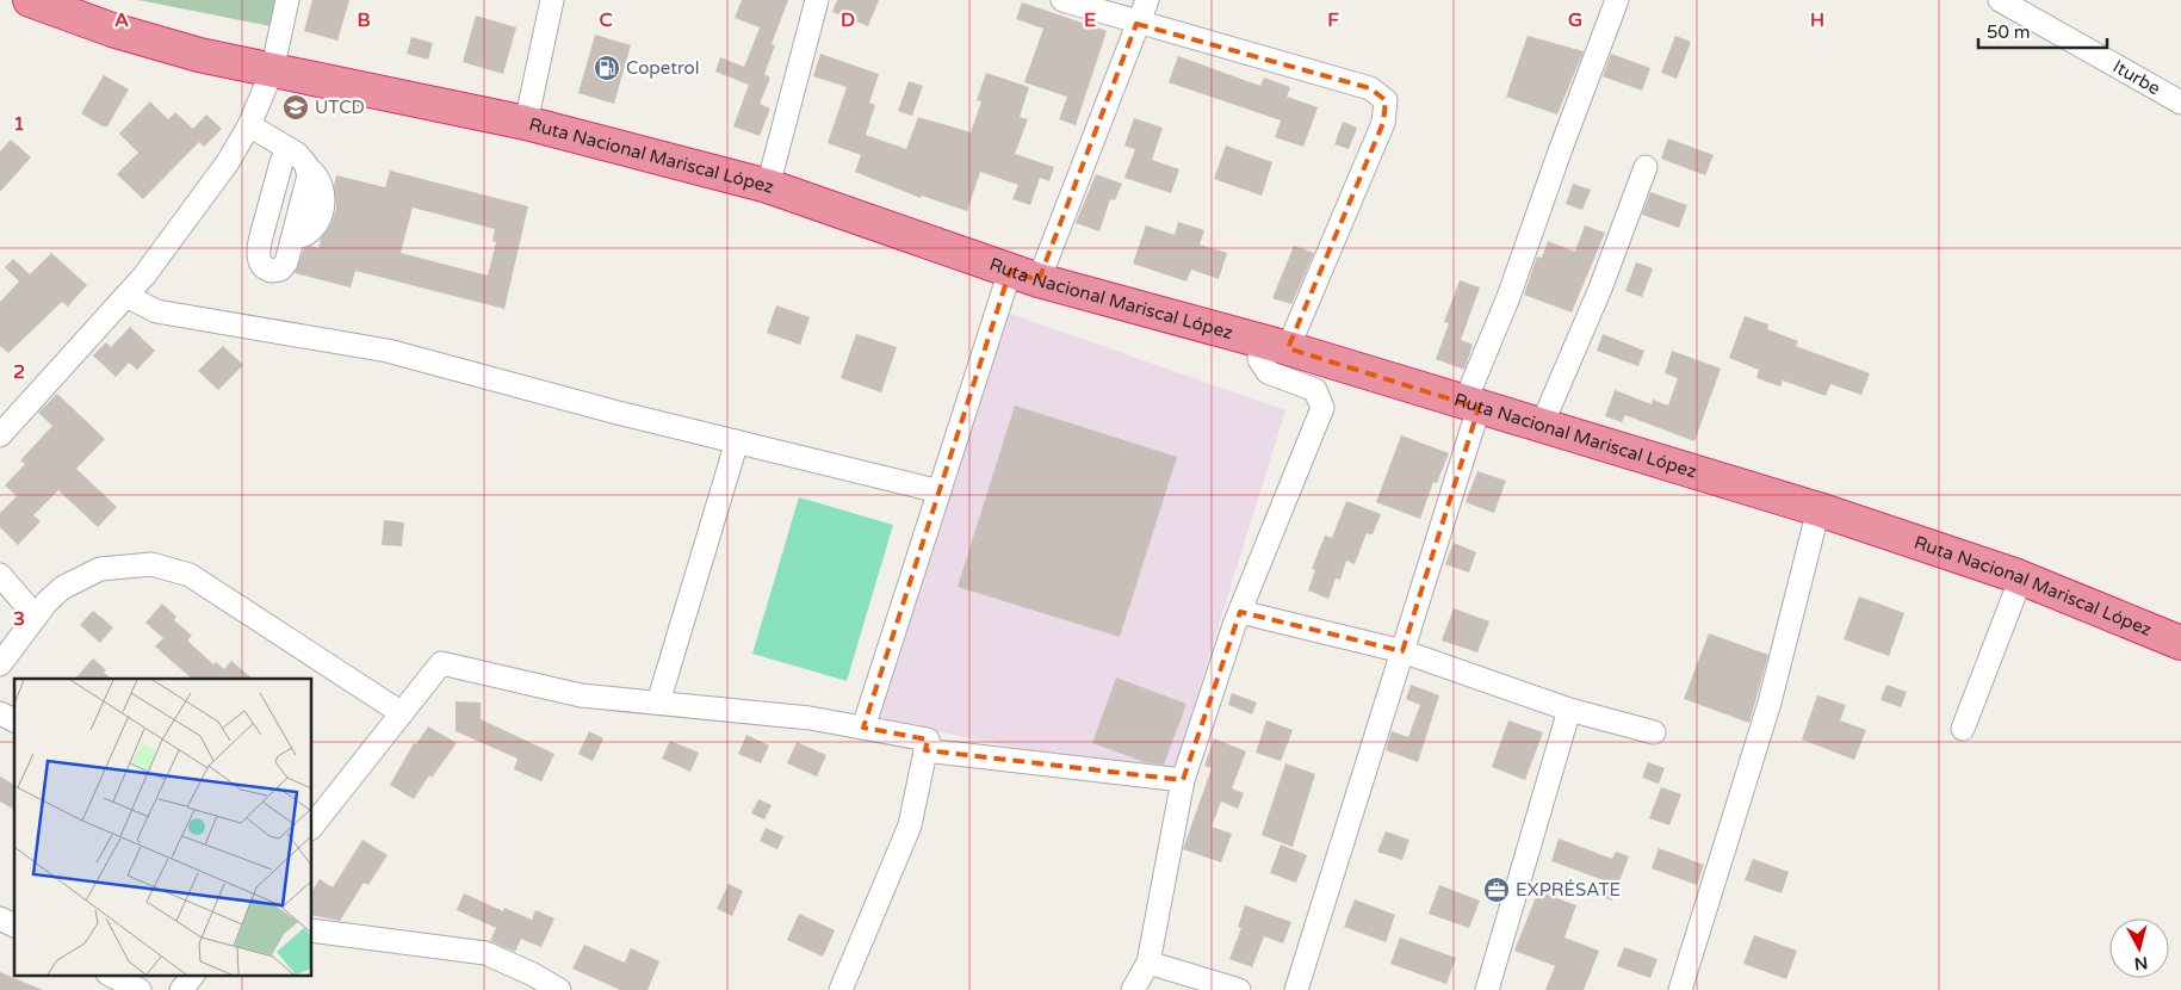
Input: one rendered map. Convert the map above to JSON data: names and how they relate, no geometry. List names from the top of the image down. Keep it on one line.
{"streets":{"highway":["Ruta Nacional Mariscal López"],"street":["Iturbe"]},"places":{"fuel station":["Copetrol"],"school or university":["UTCD"],"office":["EXPRÉSATE"]},"scale_bar":"50 m","north":"bottom","grid":{"columns":["A","B","C","D","E","F","G","H"],"rows":["1","2","3"]}}
